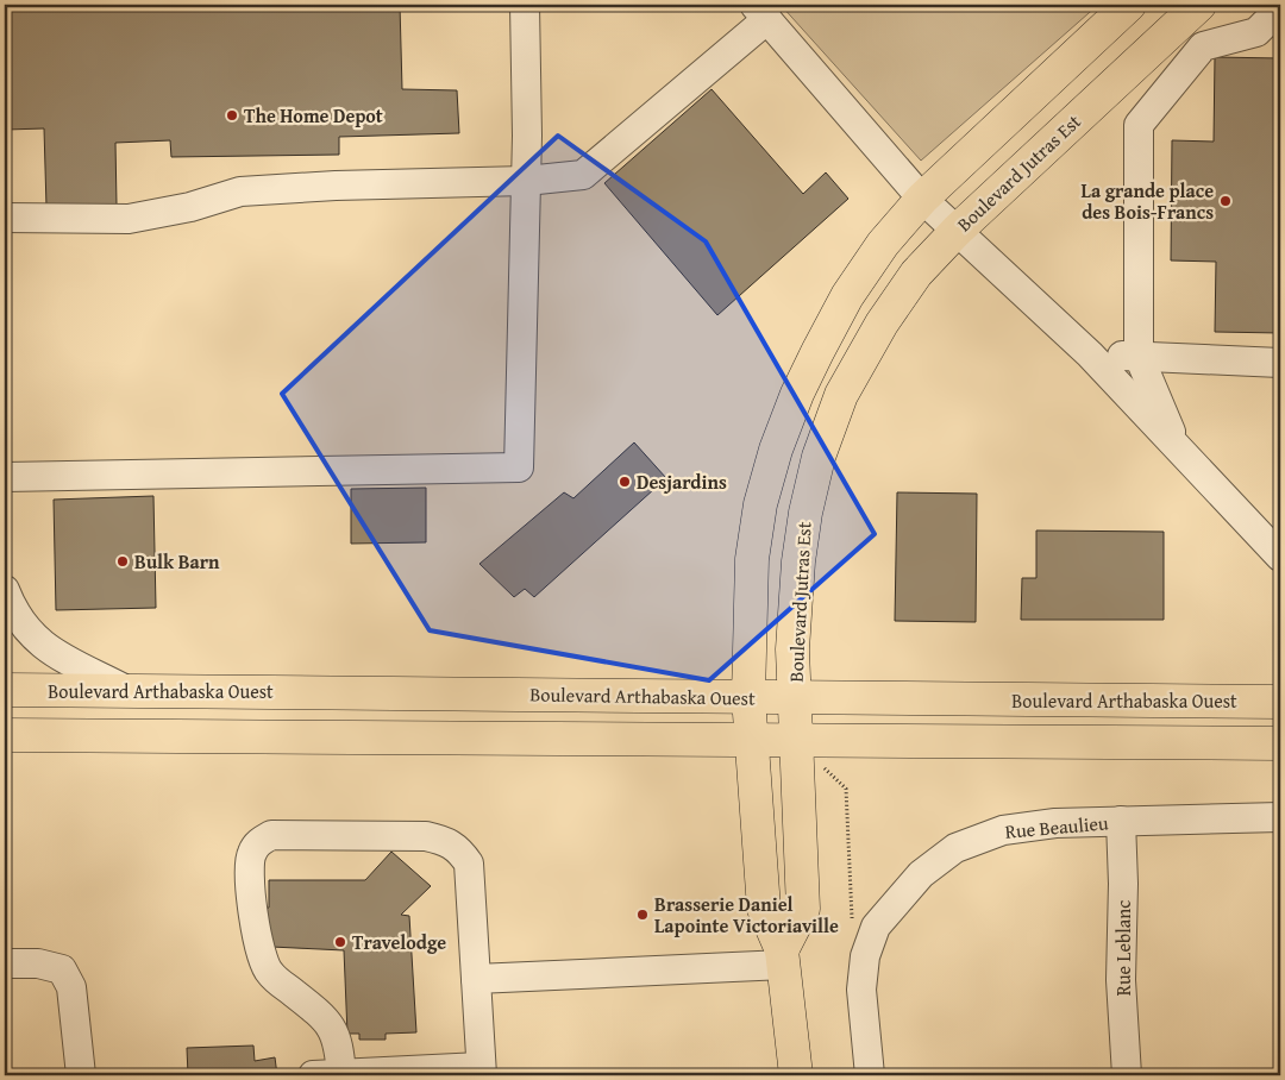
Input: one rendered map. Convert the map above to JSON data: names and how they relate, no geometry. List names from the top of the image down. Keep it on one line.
{"streets":{"main road":["Boulevard Jutras Est","Boulevard Arthabaska Ouest"],"street":["Rue Beaulieu","Rue Leblanc"]},"crossings":[["Boulevard Jutras Est","Boulevard Arthabaska Ouest"],["Rue Beaulieu","Rue Leblanc"]],"places":["The Home Depot","La grande place des Bois-Francs","Desjardins","Bulk Barn","Brasserie Daniel Lapointe Victoriaville","Travelodge"]}
